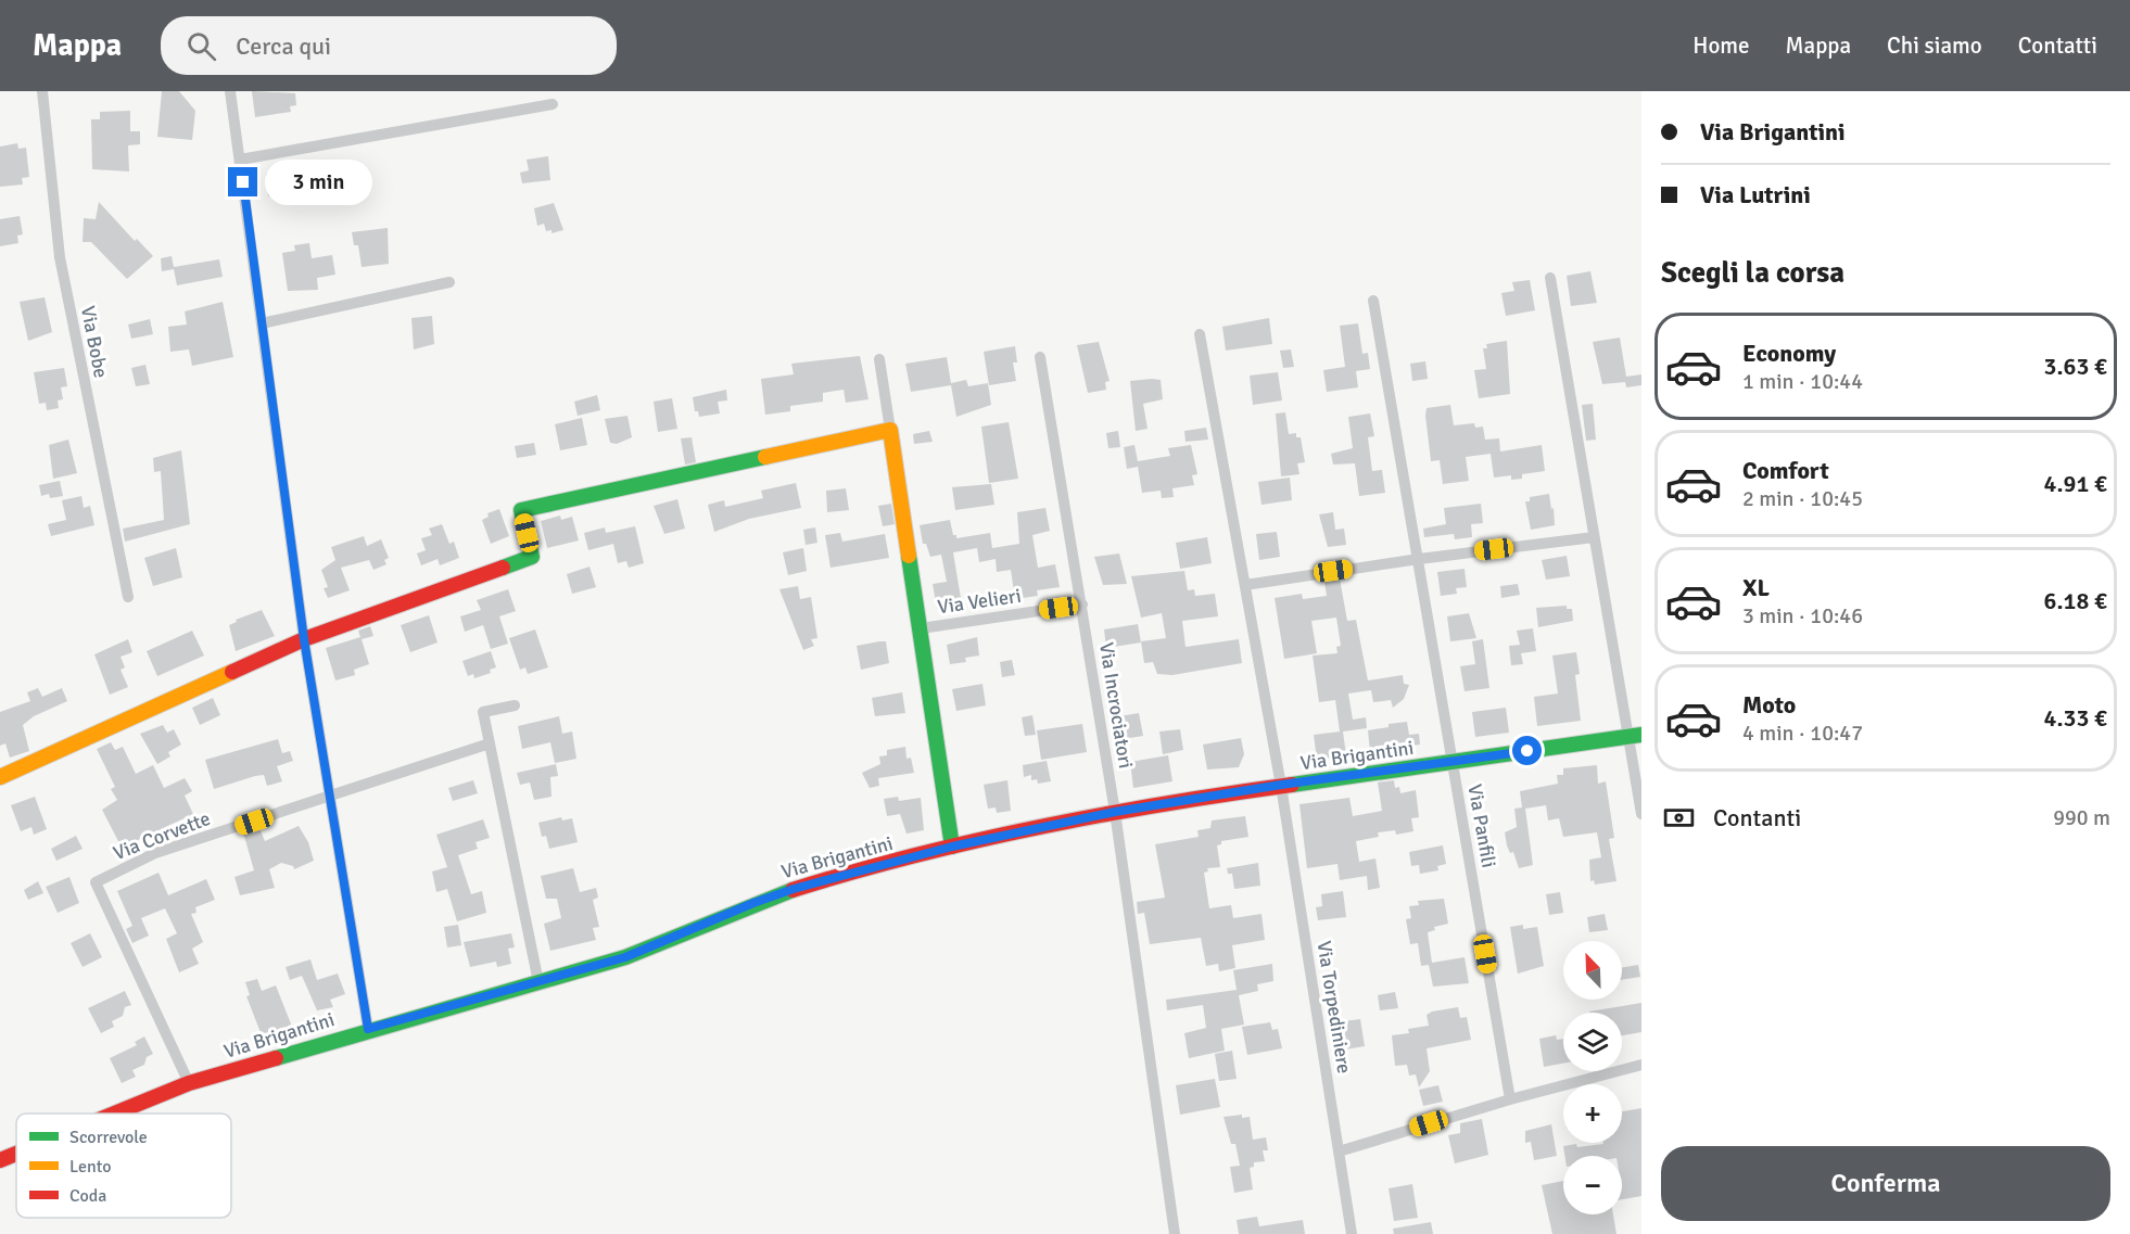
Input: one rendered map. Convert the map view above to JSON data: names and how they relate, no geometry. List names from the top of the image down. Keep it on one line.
{"streets":{"street":["Via Bobe","Via Velieri","Via Incrociatori","Via Brigantini","Via Panfili","Via Corvette","Via Torpediniere"]},"crossings":[["Via Velieri","Via Incrociatori"],["Via Incrociatori","Via Brigantini"],["Via Brigantini","Via Panfili"],["Via Brigantini","Via Corvette"],["Via Brigantini","Via Torpediniere"]],"legend":["Scorrevole","Lento","Coda"],"north":"top left","page":{"header":"Mappa","search":"Cerca qui","nav":["Home","Mappa","Chi siamo","Contatti"],"banner":["Via Brigantini","Via Lutrini"],"bubble":"3 min","heading":"Scegli la corsa","list":[{"name":"Economy","note":"1 min · 10:44","value":"3.63 €"},{"name":"Comfort","note":"2 min · 10:45","value":"4.91 €"},{"name":"XL","note":"3 min · 10:46","value":"6.18 €"},{"name":"Moto","note":"4 min · 10:47","value":"4.33 €"}],"pay":["Contanti","990 m"],"map_buttons":["+","−"],"buttons":"Conferma"}}
